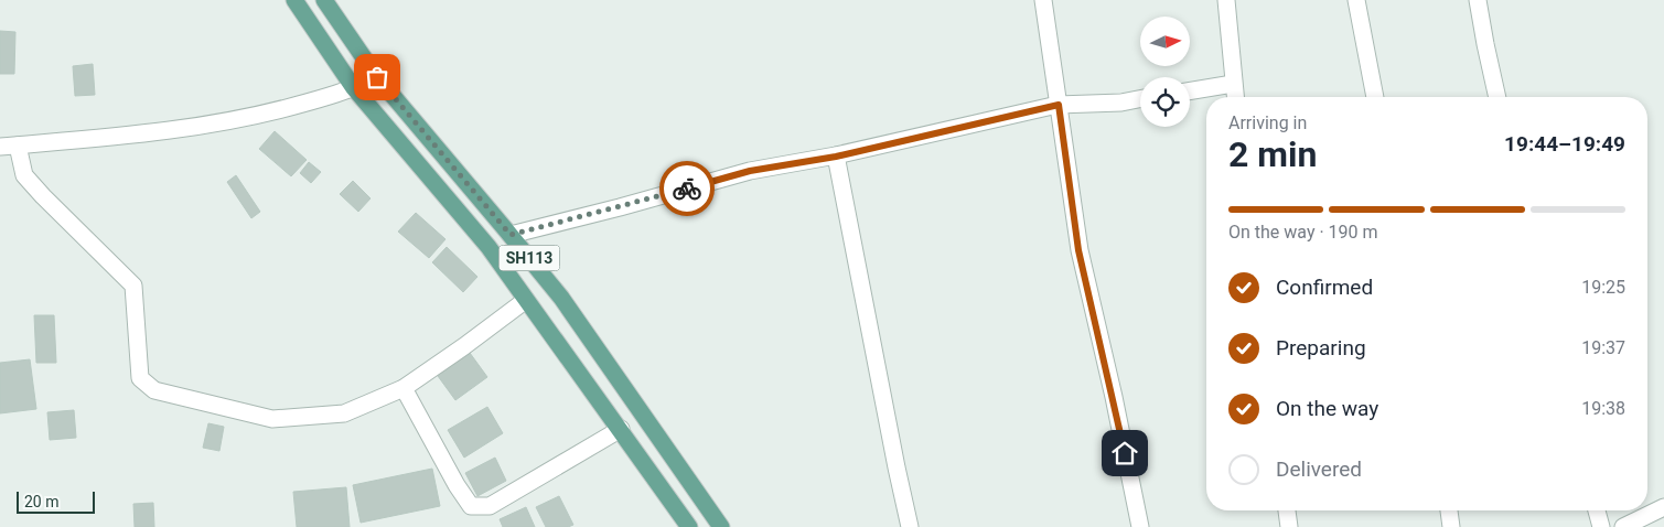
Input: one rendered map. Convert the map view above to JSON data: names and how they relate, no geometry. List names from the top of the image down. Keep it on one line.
{"streets":{"main road":["SH113"]},"scale_bar":"20 m","north":"right","page":{"heading":["2 min","Arriving in","19:44–19:49"],"bar":"On the way · 190 m","list":[["Confirmed","19:25"],["Preparing","19:37"],["On the way","19:38"],"Delivered"],"scale":"20 m"}}
